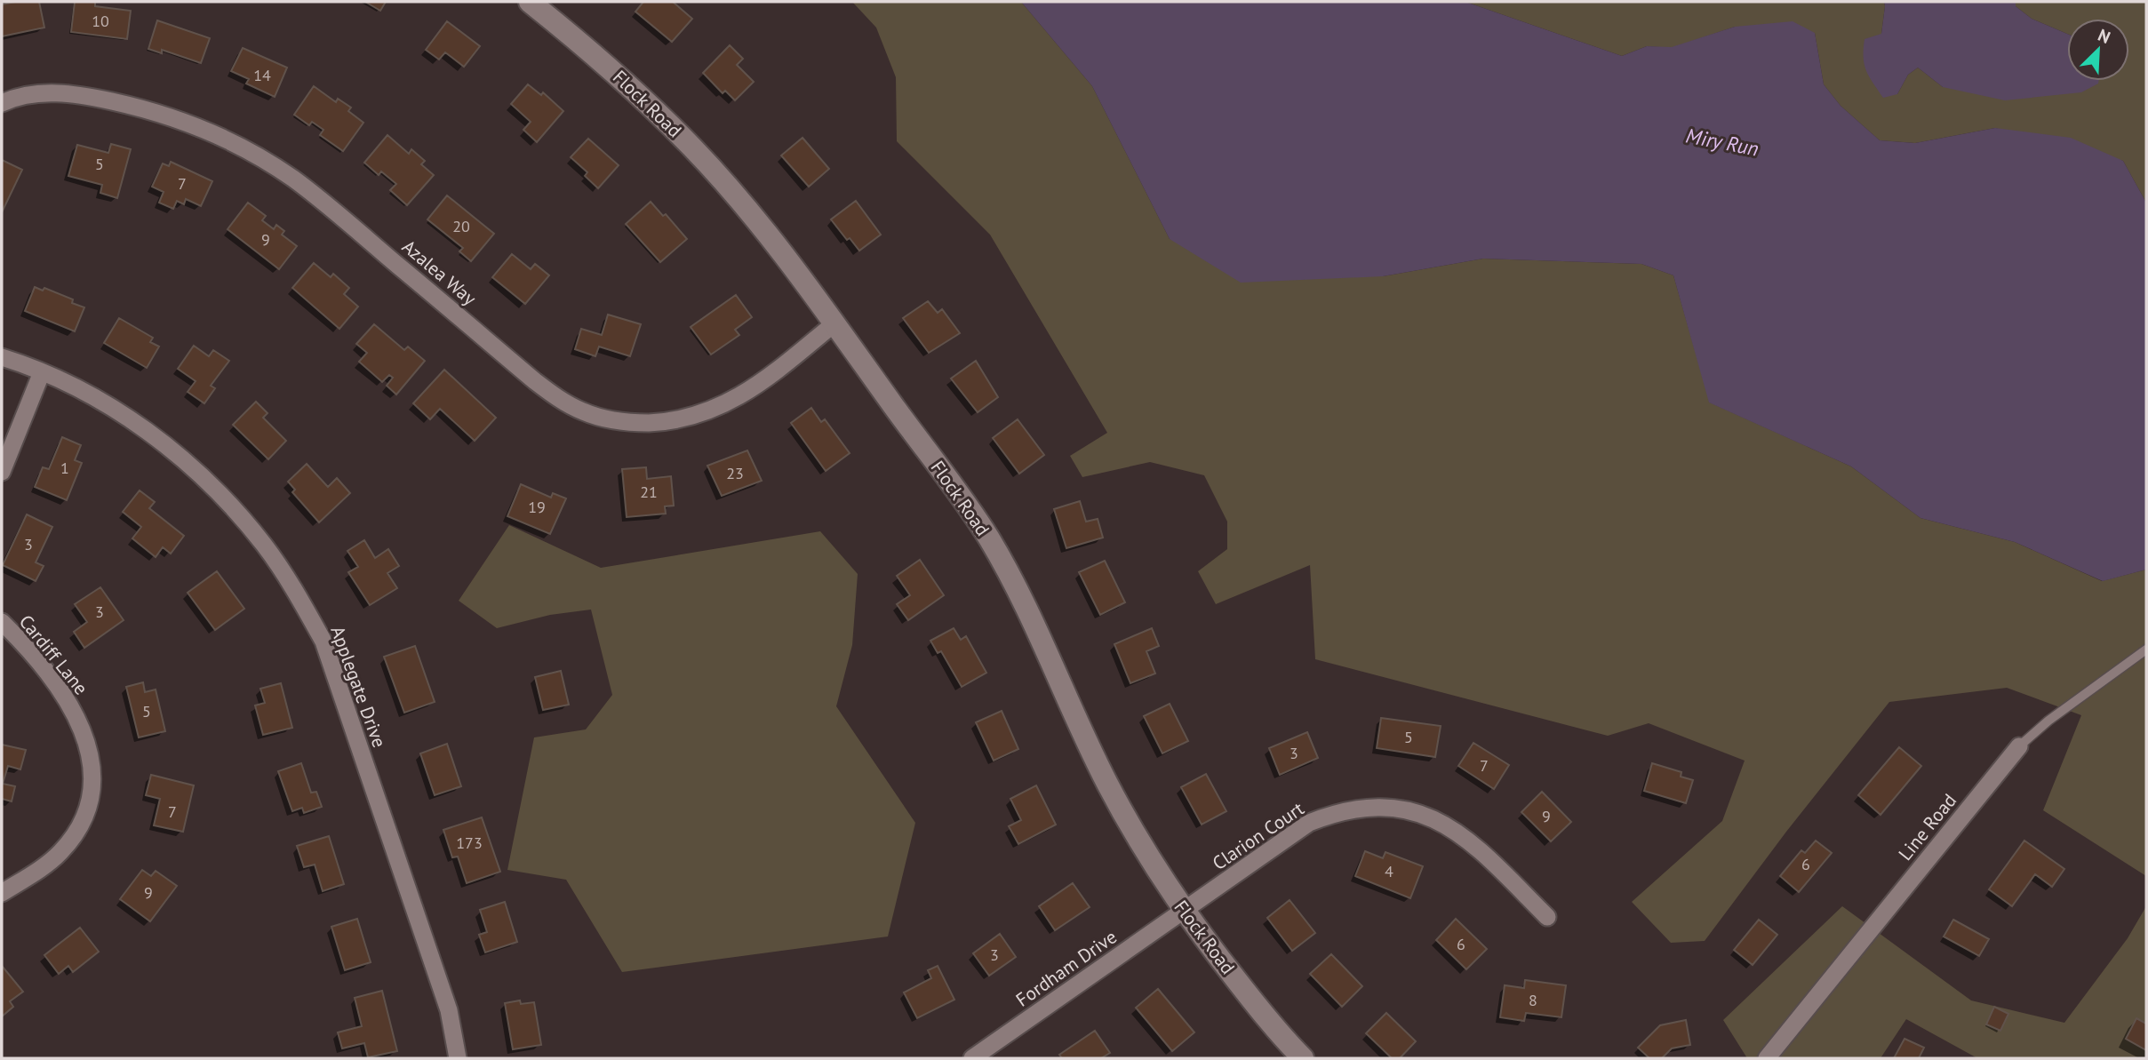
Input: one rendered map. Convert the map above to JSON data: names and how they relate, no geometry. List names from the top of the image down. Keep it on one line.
{"streets":{"street":["Flock Road","Azalea Way","Cardiff Lane","Applegate Drive","Line Road","Clarion Court","Fordham Drive"]},"crossings":[["Flock Road","Azalea Way"],["Flock Road","Clarion Court"],["Flock Road","Fordham Drive"],["Clarion Court","Fordham Drive"]],"water":["Miry Run"],"house_numbers":["10","14","5","7","20","9","1","23","21","19","3","3","5","5","3","7","7","9","173","6","4","9","6","3","8"],"north":"top right"}
